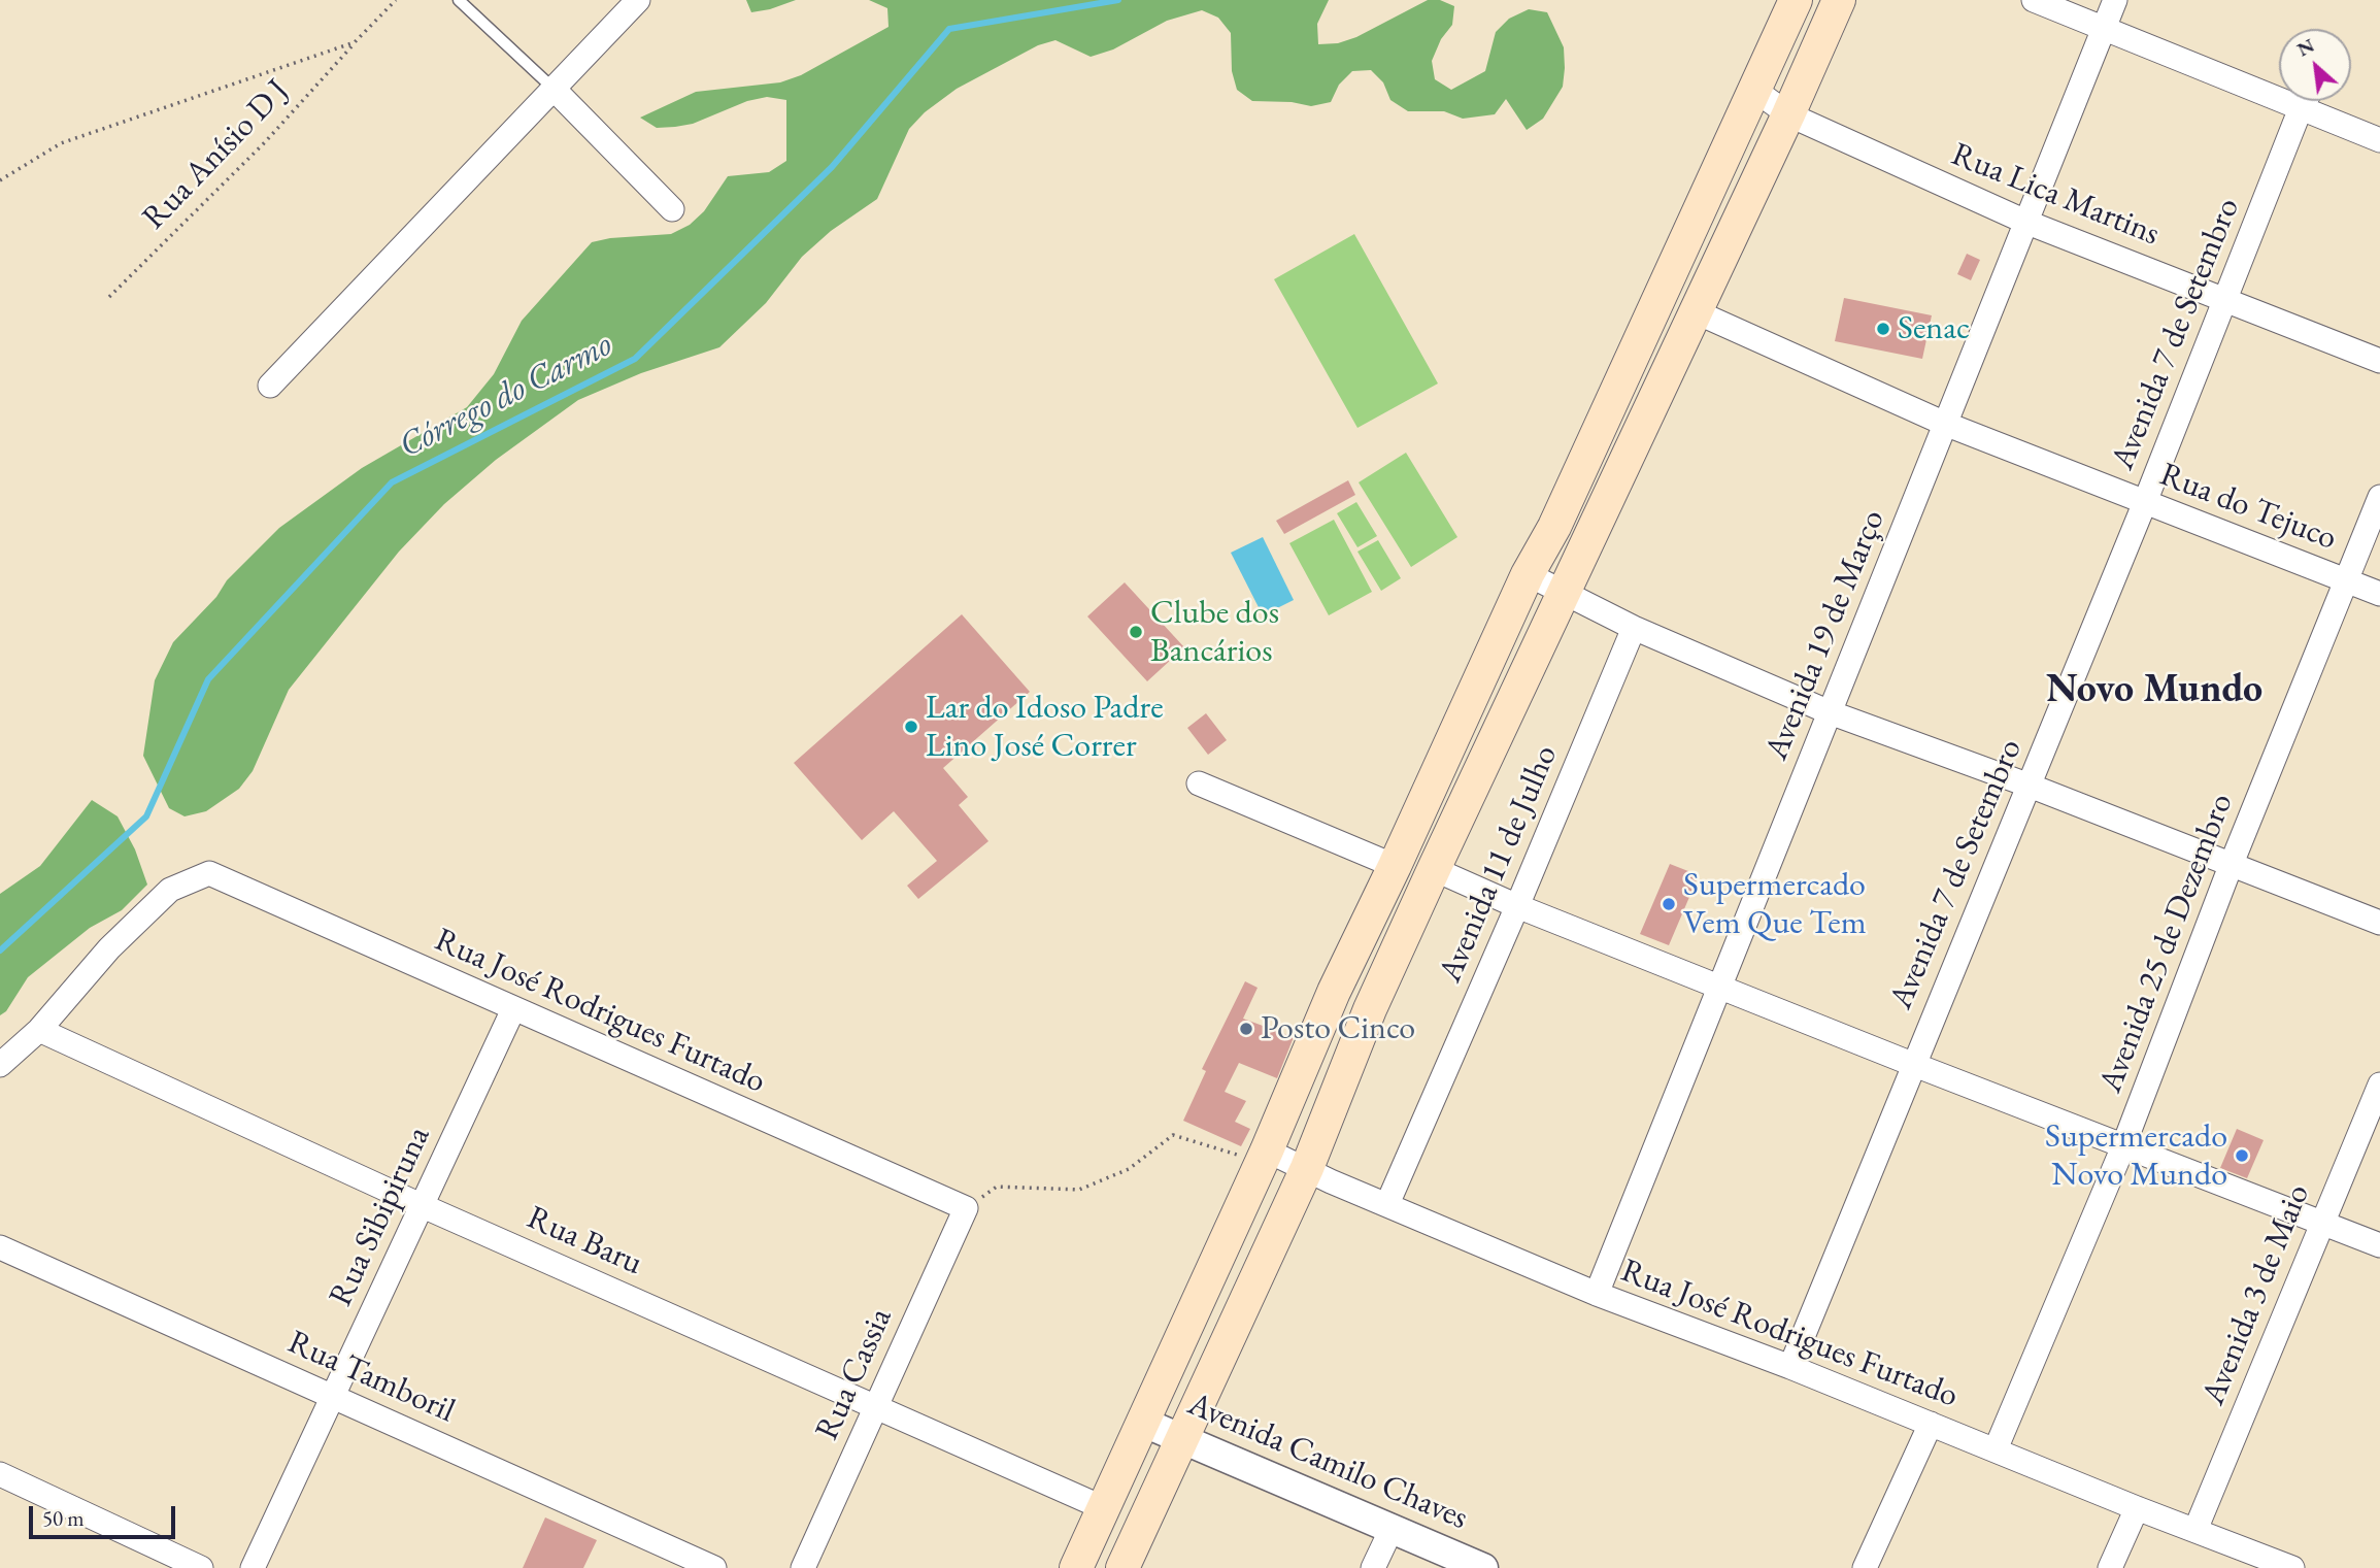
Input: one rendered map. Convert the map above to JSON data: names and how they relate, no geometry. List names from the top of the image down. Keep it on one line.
{"streets":{"street":["Rua Lica Martins","Avenida 7 de Setembro","Rua do Tejuco","Avenida 19 de Março","Avenida 11 de Julho","Avenida 25 de Dezembro","Rua José Rodrigues Furtado","Rua Sibipiruna","Rua Baru","Avenida 3 de Maio","Rua Cassia","Rua Tamboril","Avenida Camilo Chaves"],"path":["Rua Anísio D J"]},"crossings":[["Rua Lica Martins","Avenida 7 de Setembro"],["Rua Lica Martins","Avenida 19 de Março"],["Avenida 7 de Setembro","Rua do Tejuco"],["Avenida 7 de Setembro","Rua José Rodrigues Furtado"],["Rua do Tejuco","Avenida 19 de Março"],["Rua do Tejuco","Avenida 25 de Dezembro"],["Avenida 19 de Março","Rua José Rodrigues Furtado"],["Avenida 11 de Julho","Rua José Rodrigues Furtado"],["Avenida 25 de Dezembro","Rua José Rodrigues Furtado"],["Rua José Rodrigues Furtado","Rua Sibipiruna"],["Rua José Rodrigues Furtado","Rua Baru"],["Rua José Rodrigues Furtado","Avenida 3 de Maio"],["Rua José Rodrigues Furtado","Rua Cassia"],["Rua Sibipiruna","Rua Baru"],["Rua Sibipiruna","Rua Tamboril"],["Rua Baru","Rua Cassia"]],"districts":["Novo Mundo"],"water":["Córrego do Carmo"],"places":["Senac","Clube dos Bancários","Lar do Idoso Padre Lino José Correr","Supermercado Vem Que Tem","Posto Cinco","Supermercado Novo Mundo"],"scale_bar":"50 m","north":"top left"}
